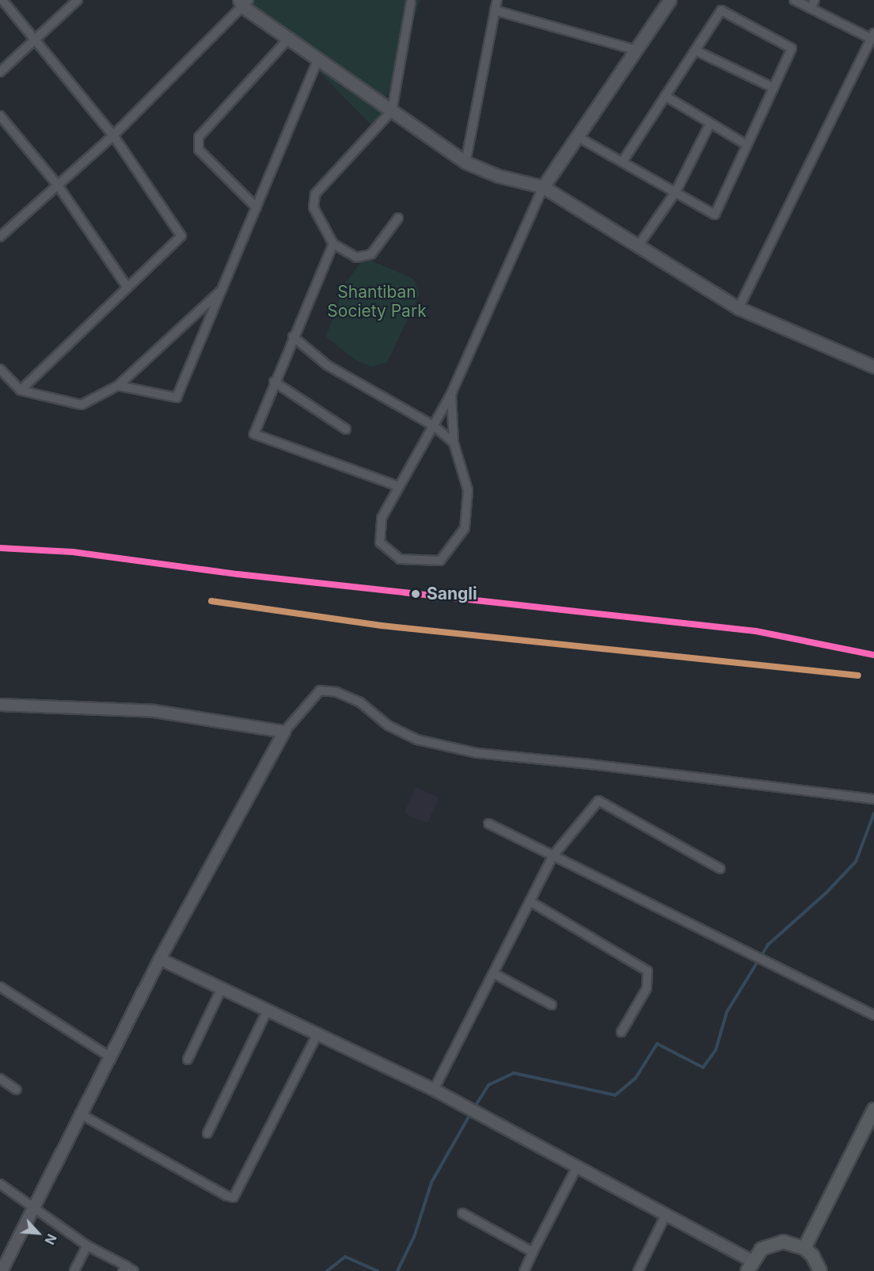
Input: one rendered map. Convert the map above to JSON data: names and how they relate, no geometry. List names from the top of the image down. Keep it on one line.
{"parks":["Shantiban Society Park"],"places":["Sangli"],"north":"bottom right"}
